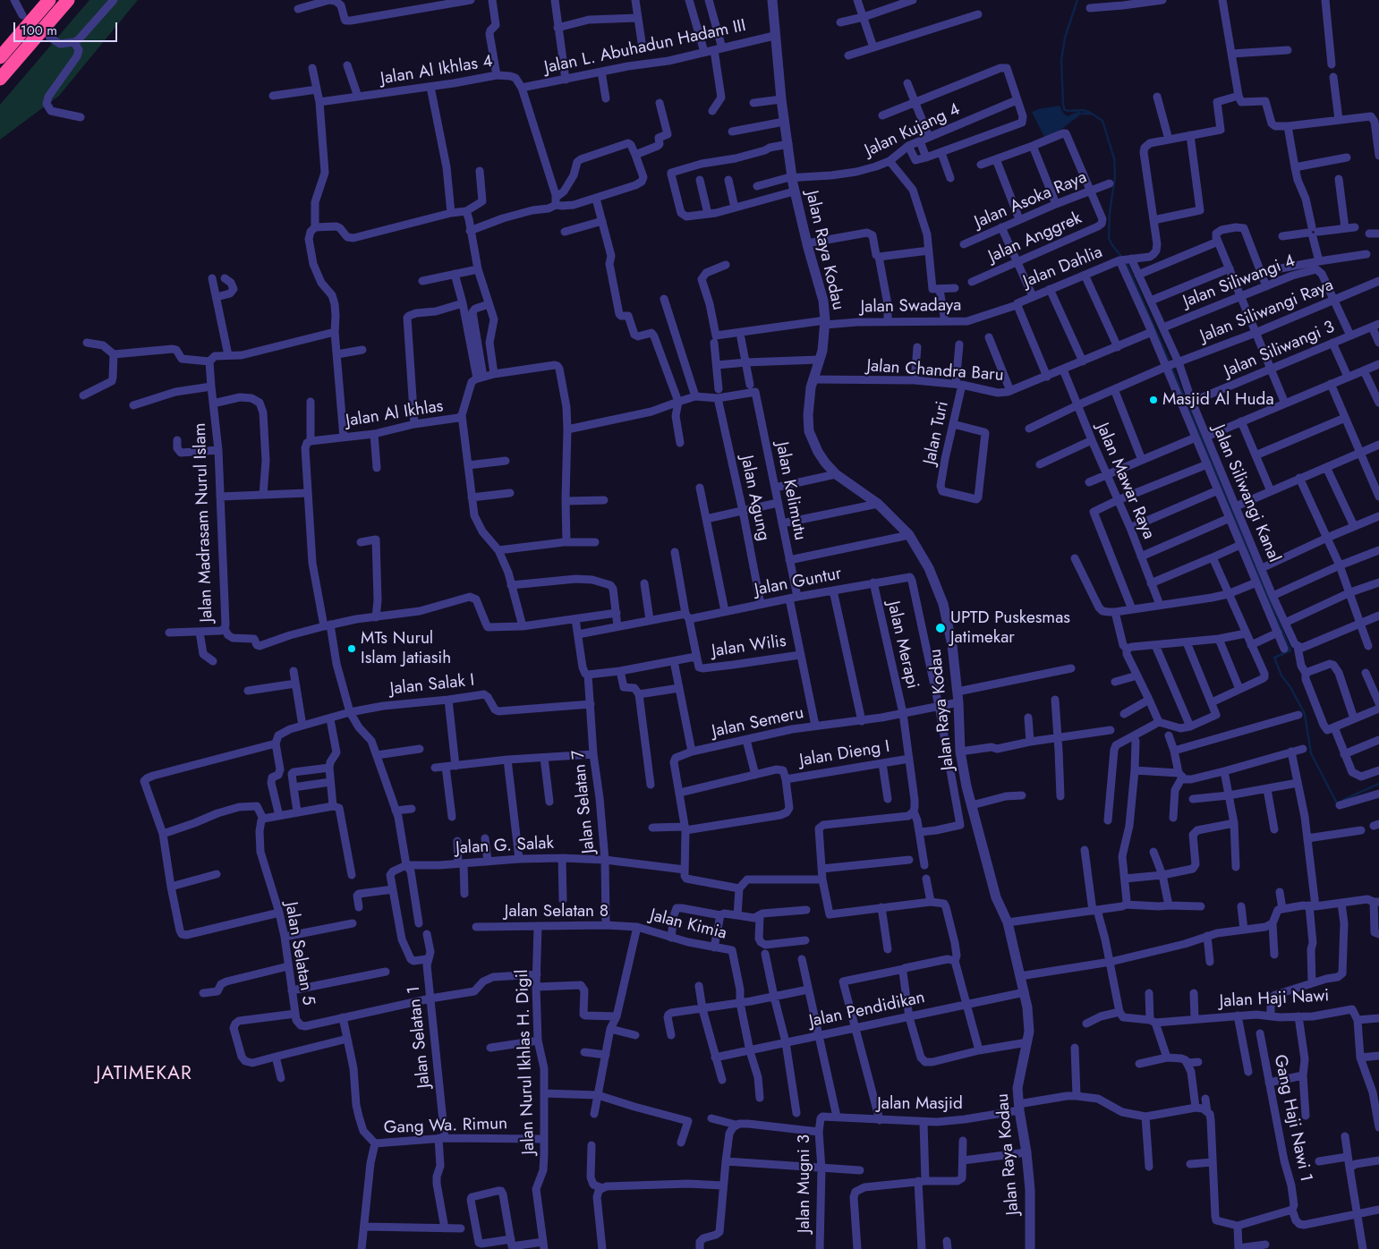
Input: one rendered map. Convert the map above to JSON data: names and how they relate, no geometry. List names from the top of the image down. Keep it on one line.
{"streets":{"street":["Jalan L. Abuhadun Hadam III","Jalan Al Ikhlas 4","Jalan Kujang 4","Jalan Asoka Raya","Jalan Anggrek","Jalan Raya Kodau","Jalan Dahlia","Jalan Siliwangi 4","Jalan Swadaya","Jalan Siliwangi Raya","Jalan Siliwangi 3","Jalan Chandra Baru","Jalan Al Ikhlas","Jalan Turi","Jalan Mawar Raya","Jalan Kelimutu","Jalan Siliwangi Kanal","Jalan Agung","Jalan Madrasam Nurul Islam","Jalan Guntur","Jalan Merapi","Jalan Wilis","Jalan Salak I","Jalan Semeru","Jalan Dieng I","Jalan Selatan 7","Jalan G. Salak","Jalan Selatan 8","Jalan Kimia","Jalan Selatan 5","Jalan Haji Nawi","Jalan Pendidikan","Jalan Selatan 1","Jalan Nurul Ikhlas H. Digil","Jalan Masjid","Gang Haji Nawi 1","Gang Wa. Rimun","Jalan Mugni 3"]},"crossings":[["Jalan L. Abuhadun Hadam III","Jalan Al Ikhlas 4"],["Jalan L. Abuhadun Hadam III","Jalan Raya Kodau"],["Jalan Kujang 4","Jalan Raya Kodau"],["Jalan Asoka Raya","Jalan Anggrek"],["Jalan Raya Kodau","Jalan Swadaya"],["Jalan Raya Kodau","Jalan Chandra Baru"],["Jalan Raya Kodau","Jalan Semeru"],["Jalan Raya Kodau","Jalan Pendidikan"],["Jalan Raya Kodau","Jalan Masjid"],["Jalan Dahlia","Jalan Swadaya"],["Jalan Dahlia","Jalan Siliwangi Kanal"],["Jalan Siliwangi 4","Jalan Siliwangi Raya"],["Jalan Siliwangi 4","Jalan Siliwangi Kanal"],["Jalan Siliwangi Raya","Jalan Mawar Raya"],["Jalan Siliwangi Raya","Jalan Siliwangi Kanal"],["Jalan Siliwangi 3","Jalan Siliwangi Kanal"],["Jalan Chandra Baru","Jalan Turi"],["Jalan Chandra Baru","Jalan Mawar Raya"],["Jalan Kelimutu","Jalan Agung"],["Jalan Kelimutu","Jalan Guntur"],["Jalan Kelimutu","Jalan Wilis"],["Jalan Kelimutu","Jalan Semeru"],["Jalan Agung","Jalan Guntur"],["Jalan Guntur","Jalan Merapi"],["Jalan Guntur","Jalan Wilis"],["Jalan Guntur","Jalan Semeru"],["Jalan Guntur","Jalan Selatan 7"],["Jalan Merapi","Jalan Semeru"],["Jalan Merapi","Jalan Dieng I"],["Jalan Salak I","Jalan Selatan 7"],["Jalan Selatan 7","Jalan G. Salak"],["Jalan Selatan 7","Jalan Selatan 8"],["Jalan Selatan 8","Jalan Kimia"],["Jalan Selatan 8","Jalan Nurul Ikhlas H. Digil"],["Jalan Selatan 1","Gang Wa. Rimun"],["Jalan Nurul Ikhlas H. Digil","Gang Wa. Rimun"],["Jalan Masjid","Jalan Mugni 3"]],"districts":["JATIMEKAR"],"places":["Masjid Al Huda","UPTD Puskesmas Jatimekar","MTs Nurul Islam Jatiasih"],"scale_bar":"100 m"}
